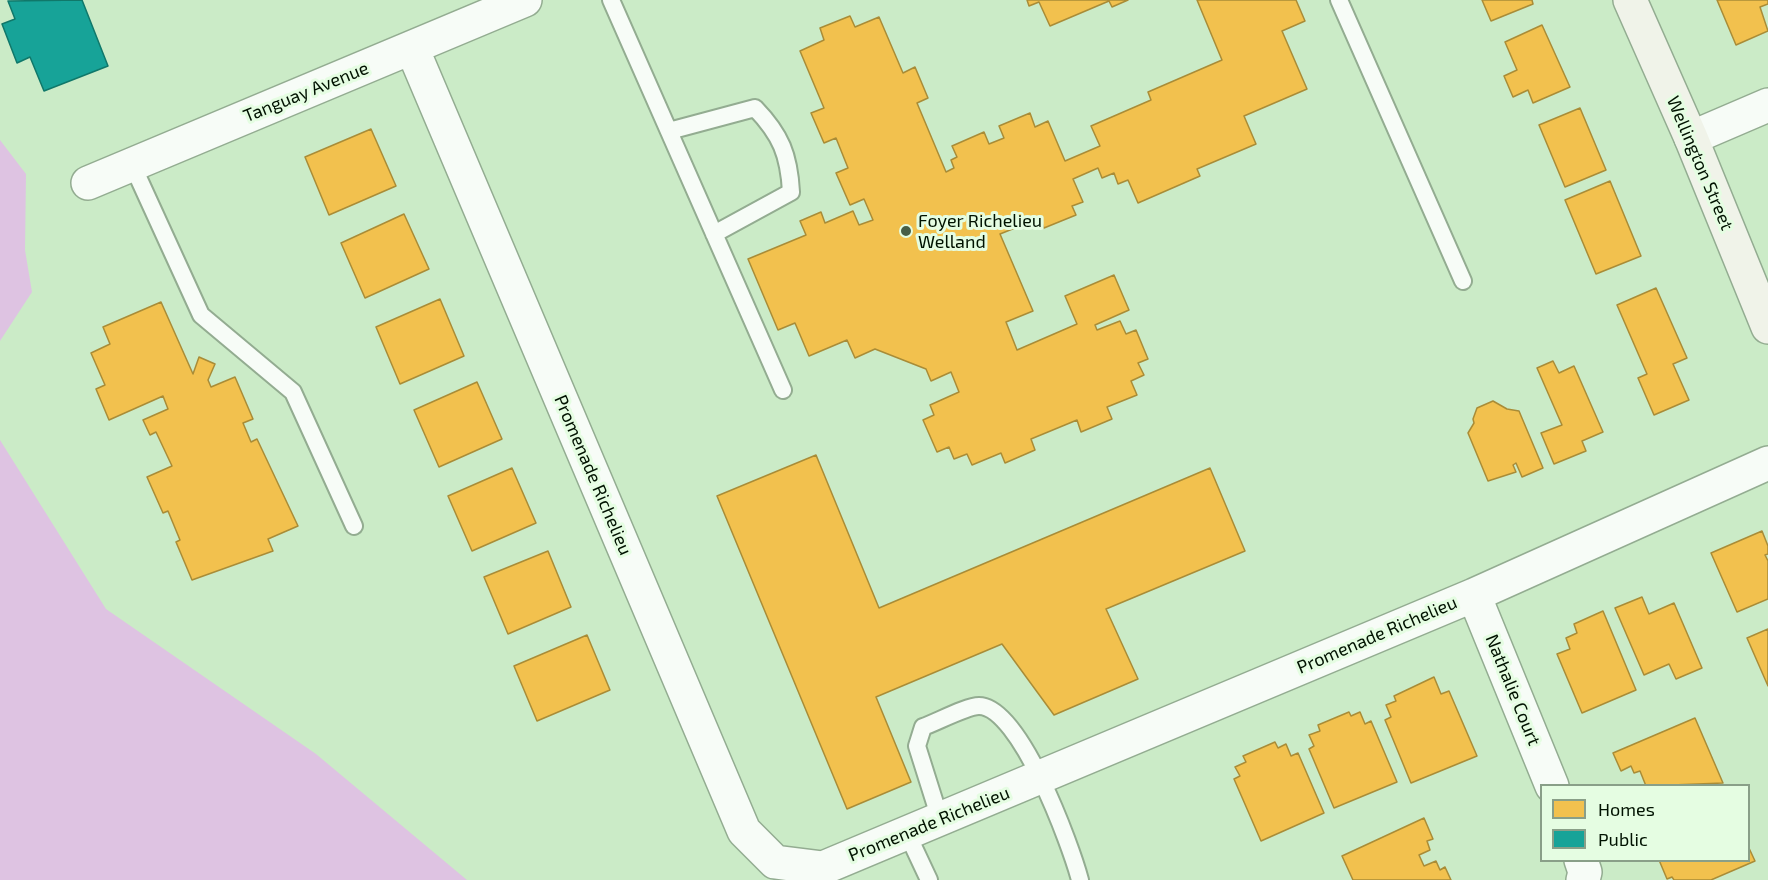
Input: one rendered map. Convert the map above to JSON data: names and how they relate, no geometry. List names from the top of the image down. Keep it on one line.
{"streets":{"street":["Tanguay Avenue","Wellington Street","Promenade Richelieu","Nathalie Court"]},"crossings":[["Tanguay Avenue","Promenade Richelieu"],["Promenade Richelieu","Nathalie Court"]],"places":["Foyer Richelieu Welland"],"legend":["Homes","Public"]}
